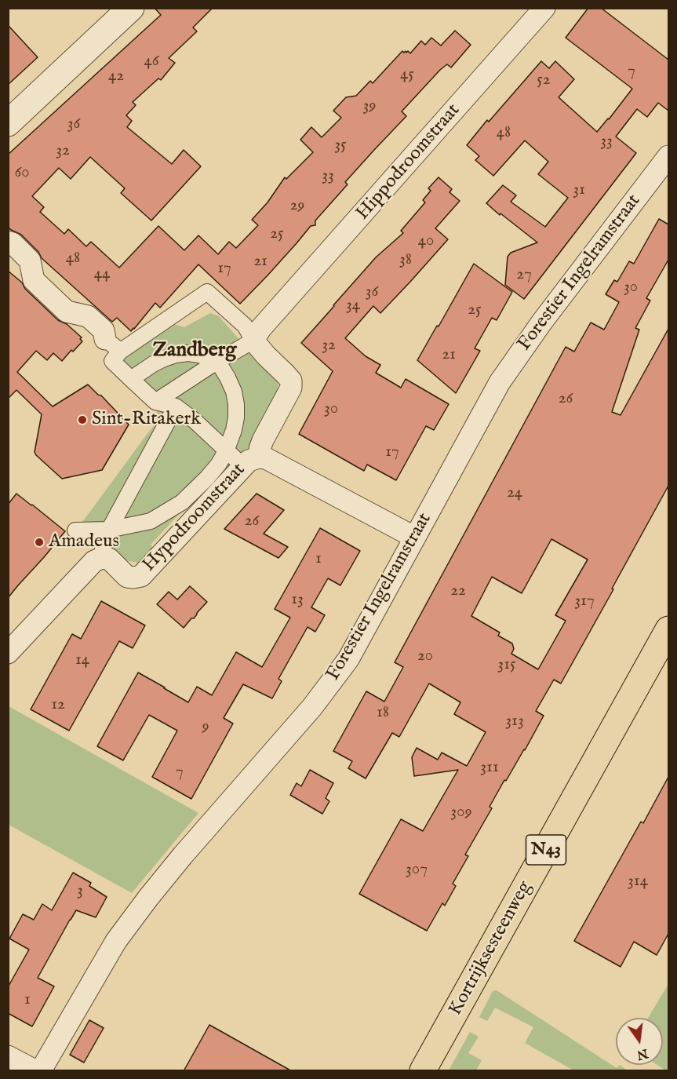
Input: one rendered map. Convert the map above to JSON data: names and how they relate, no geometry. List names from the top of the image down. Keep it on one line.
{"streets":{"main road":["N43","Kortrijksesteenweg"],"street":["Hippodroomstraat","Forestier Ingelramstraat","Hypodroomstraat"]},"crossings":[["Hippodroomstraat","Hypodroomstraat"]],"districts":["Zandberg"],"places":["Sint-Ritakerk","Amadeus"],"house_numbers":["46","7","45","42","52","39","36","48","33","35","32","60","33","31","29","25","40","48","38","21","17","44","27","30","36","34","25","32","21","26","30","17","24","26","1","22","13","317","20","14","315","12","18","313","9","311","7","309","307","314","3","1"],"north":"bottom"}
